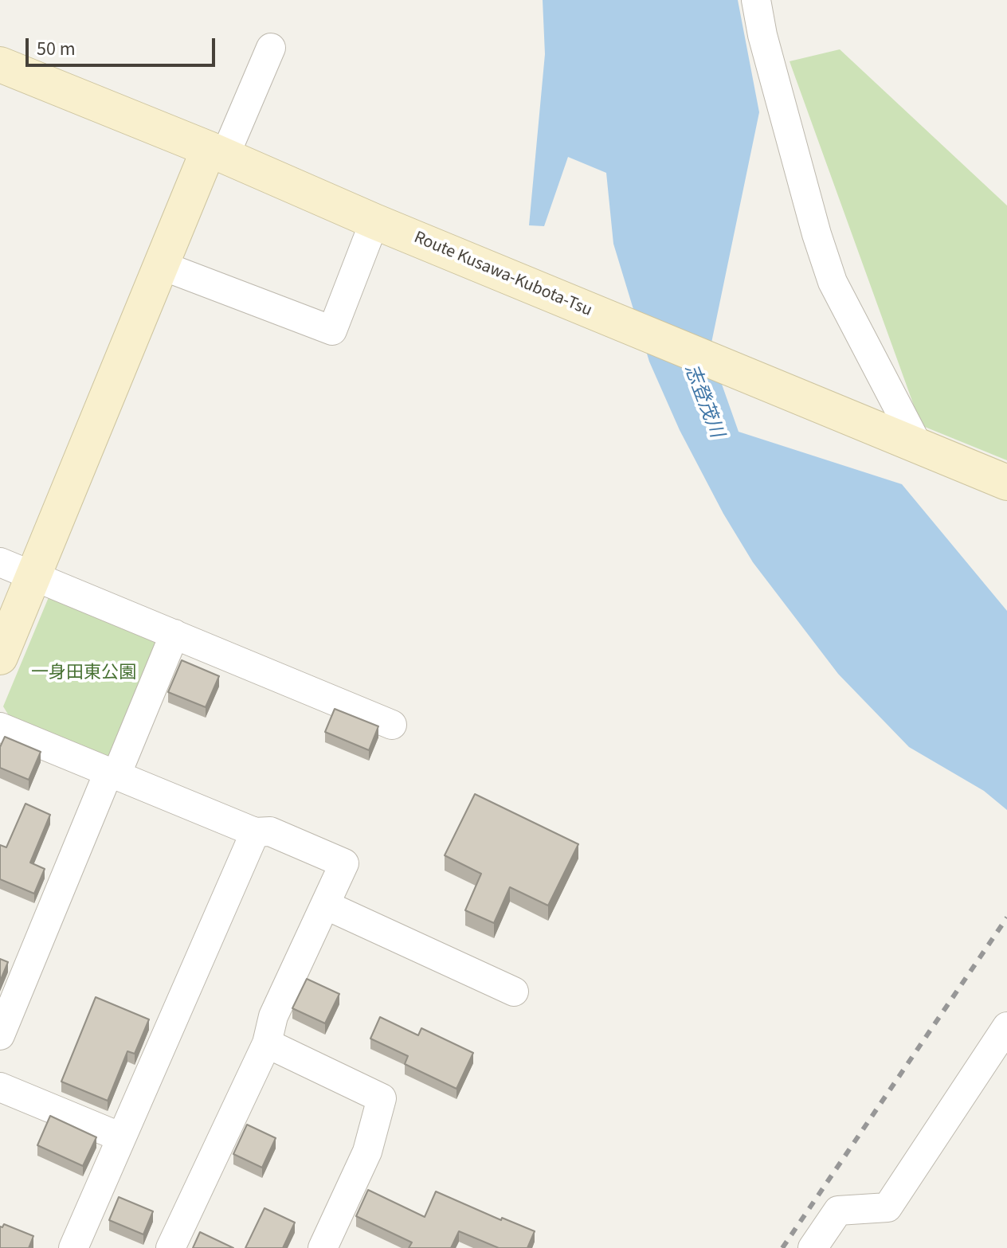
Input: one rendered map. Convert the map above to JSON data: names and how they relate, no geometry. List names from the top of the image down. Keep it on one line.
{"streets":{"main road":["Route Kusawa-Kubota-Tsu"]},"water":["志登茂川"],"parks":["一身田東公園"],"scale_bar":"50 m"}
